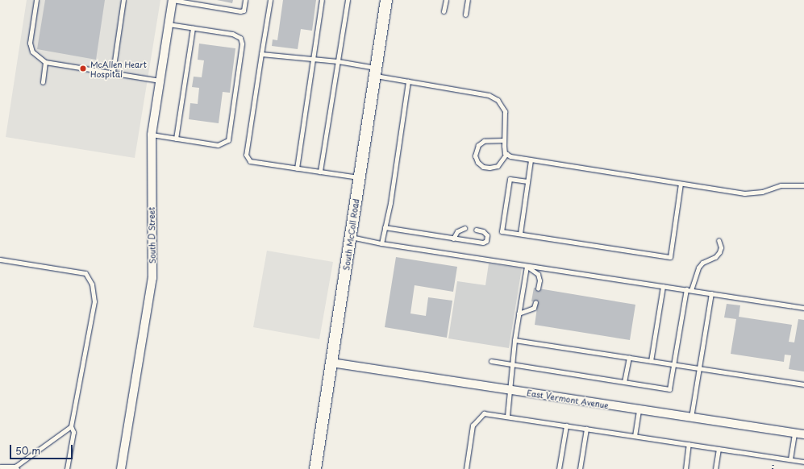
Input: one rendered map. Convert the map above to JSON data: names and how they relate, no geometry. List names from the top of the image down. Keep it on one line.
{"streets":{"street":["South McColl Road","South D Street","East Vermont Avenue"]},"crossings":[["South McColl Road","East Vermont Avenue"]],"places":["McAllen Heart Hospital"],"scale_bar":"50 m"}
